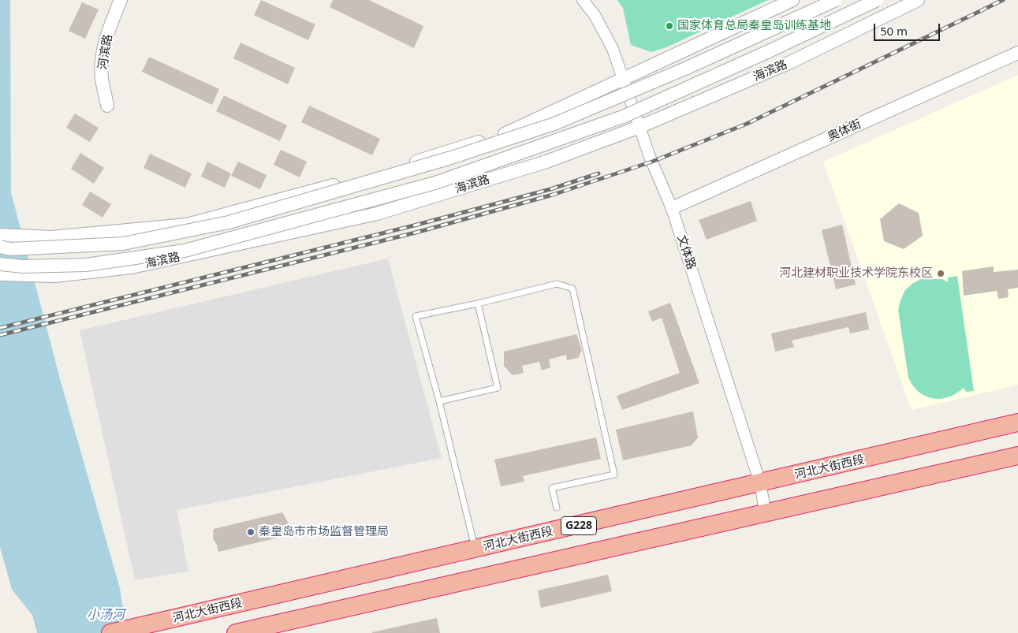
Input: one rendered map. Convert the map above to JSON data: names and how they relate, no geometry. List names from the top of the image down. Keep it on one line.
{"streets":{"highway":["河北大街西段","G228"],"street":["河滨路","海滨路","奥体街","文体路"]},"crossings":[["海滨路","文体路"],["奥体街","文体路"],["文体路","河北大街西段"],["文体路","G228"]],"water":["小汤河"],"places":["国家体育总局秦皇岛训练基地","河北建材职业技术学院东校区","秦皇岛市市场监督管理局"],"scale_bar":"50 m"}
